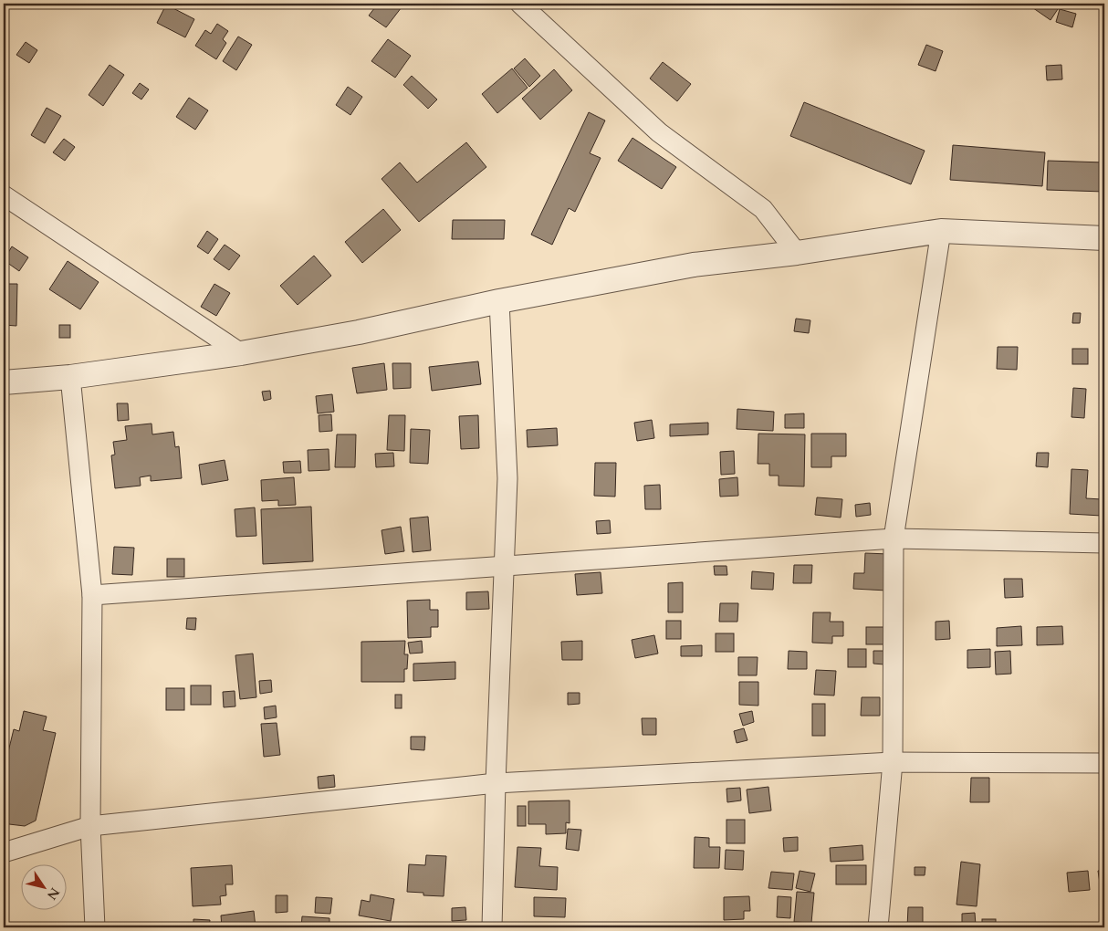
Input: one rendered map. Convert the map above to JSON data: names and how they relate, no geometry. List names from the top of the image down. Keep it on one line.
{"north":"bottom right"}
